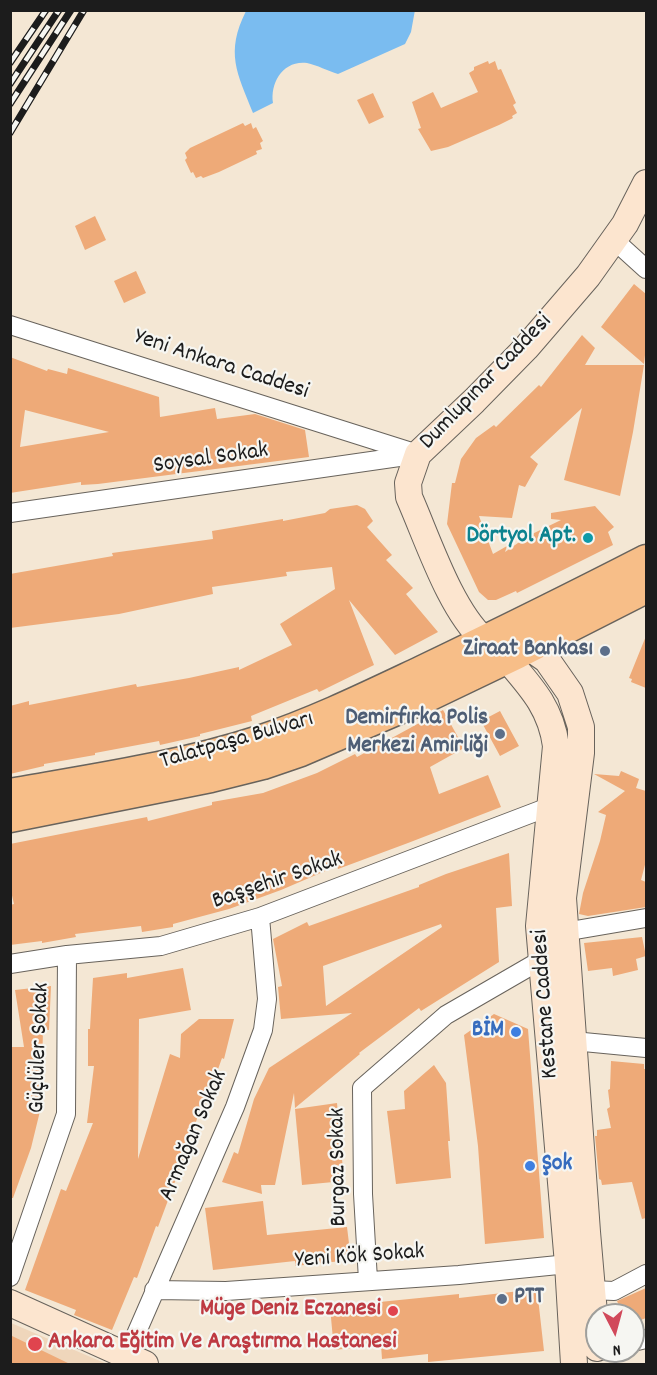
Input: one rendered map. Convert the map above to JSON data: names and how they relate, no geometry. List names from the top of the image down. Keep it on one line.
{"streets":{"main road":["Dumlupınar Caddesi","Talatpaşa Bulvarı","Kestane Caddesi"],"street":["Yeni Ankara Caddesi","Soysal Sokak","Başşehir Sokak","Güçlüler Sokak","Armağan Sokak","Burgaz Sokak","Yeni Kök Sokak"]},"crossings":[["Yeni Ankara Caddesi","Dumlupınar Caddesi"],["Yeni Ankara Caddesi","Soysal Sokak"],["Dumlupınar Caddesi","Soysal Sokak"],["Dumlupınar Caddesi","Talatpaşa Bulvarı"],["Talatpaşa Bulvarı","Kestane Caddesi"],["Başşehir Sokak","Kestane Caddesi"],["Başşehir Sokak","Güçlüler Sokak"],["Başşehir Sokak","Armağan Sokak"],["Kestane Caddesi","Burgaz Sokak"],["Kestane Caddesi","Yeni Kök Sokak"],["Armağan Sokak","Yeni Kök Sokak"],["Burgaz Sokak","Yeni Kök Sokak"]],"places":["Dörtyol Apt.","Ziraat Bankası","Demirfırka Polis Merkezi Amirliği","BİM","Şok","PTT","Müge Deniz Eczanesi","Ankara Eğitim Ve Araştırma Hastanesi"],"north":"bottom"}
